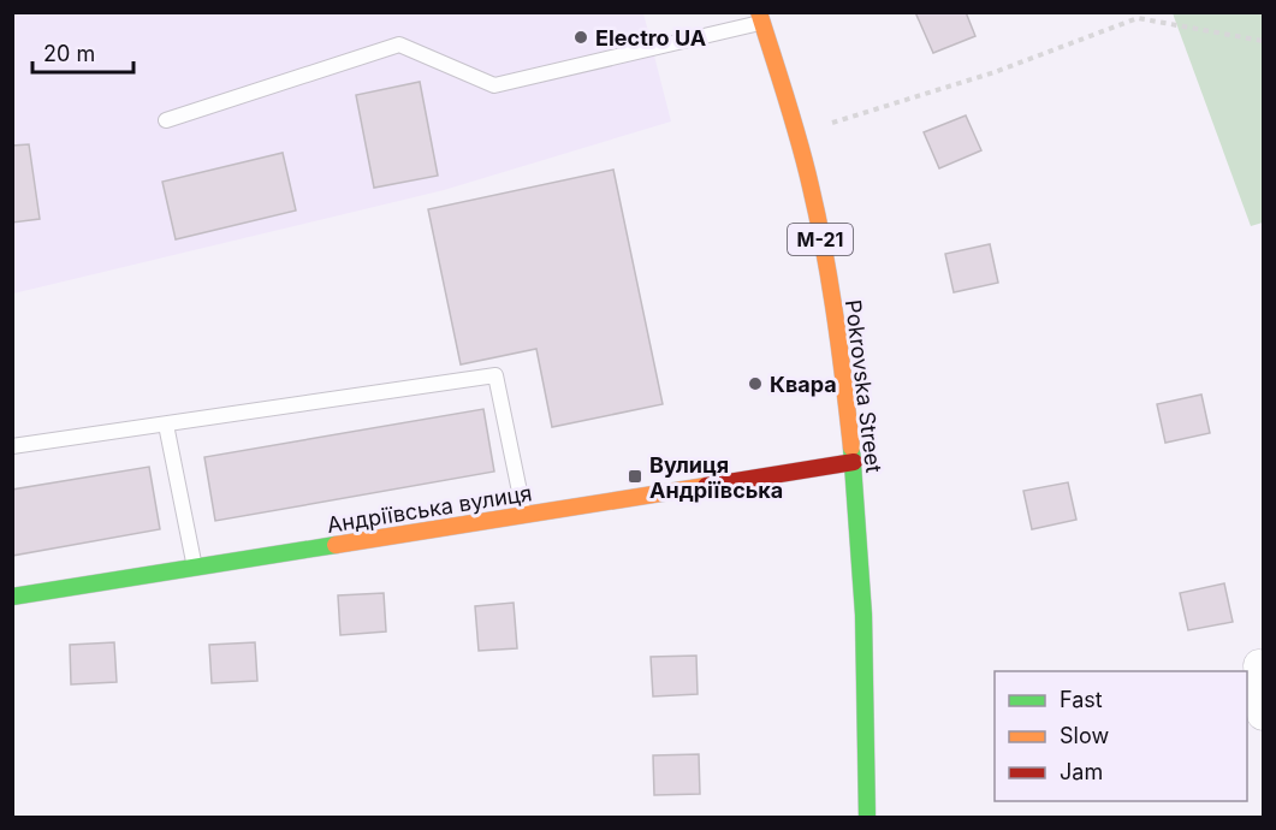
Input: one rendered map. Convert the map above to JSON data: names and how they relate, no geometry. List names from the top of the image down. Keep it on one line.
{"streets":{"main road":["М-21","Pokrovska Street","Андріївська вулиця"]},"crossings":[["Pokrovska Street","Андріївська вулиця"]],"places":{"other":["Electro UA","Квара"],"transit":["Вулиця Андріївська"]},"legend":["Fast","Slow","Jam"],"scale_bar":"20 m"}
